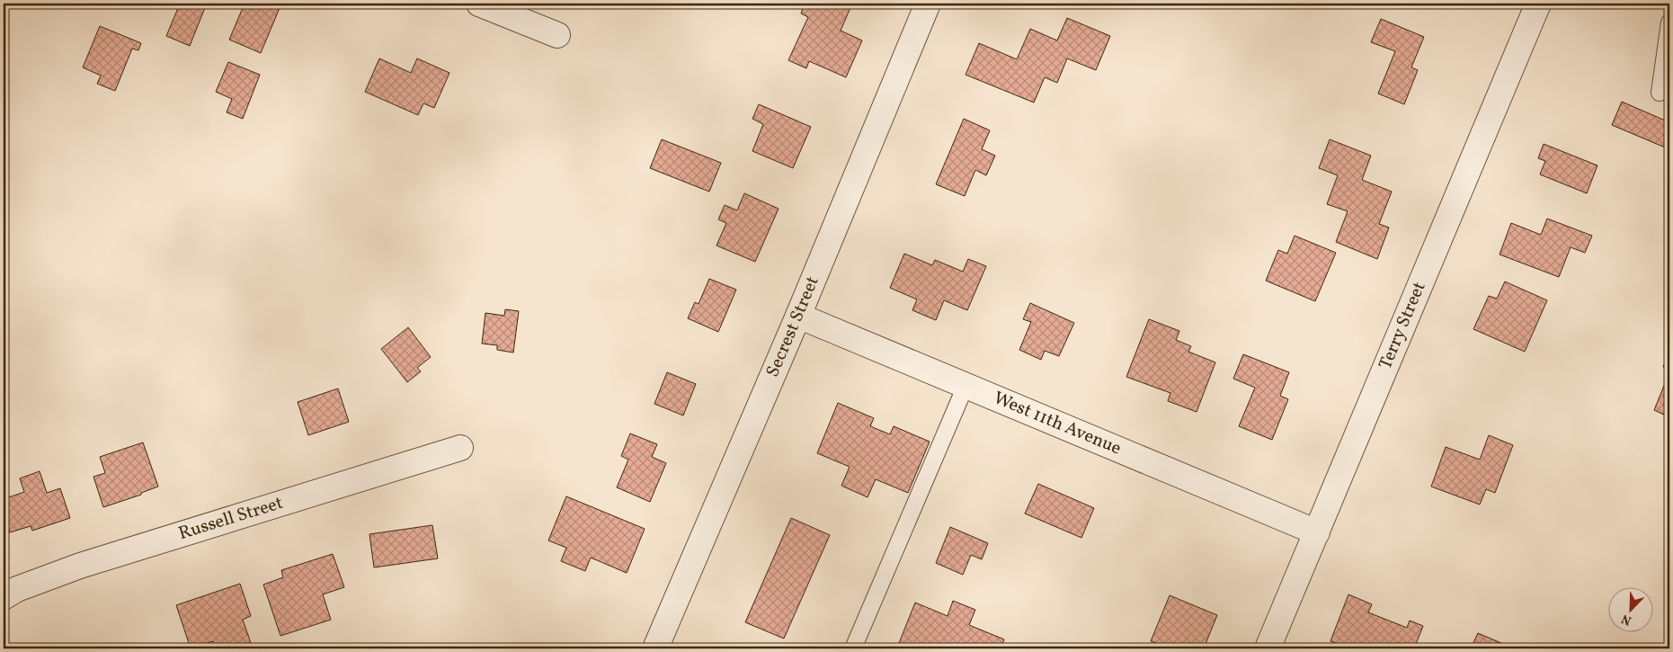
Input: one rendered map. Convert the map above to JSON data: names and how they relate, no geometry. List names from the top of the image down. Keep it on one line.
{"streets":{"street":["Secrest Street","Terry Street","West 11th Avenue","Russell Street"]},"crossings":[["Secrest Street","West 11th Avenue"],["Terry Street","West 11th Avenue"]],"north":"bottom left"}
